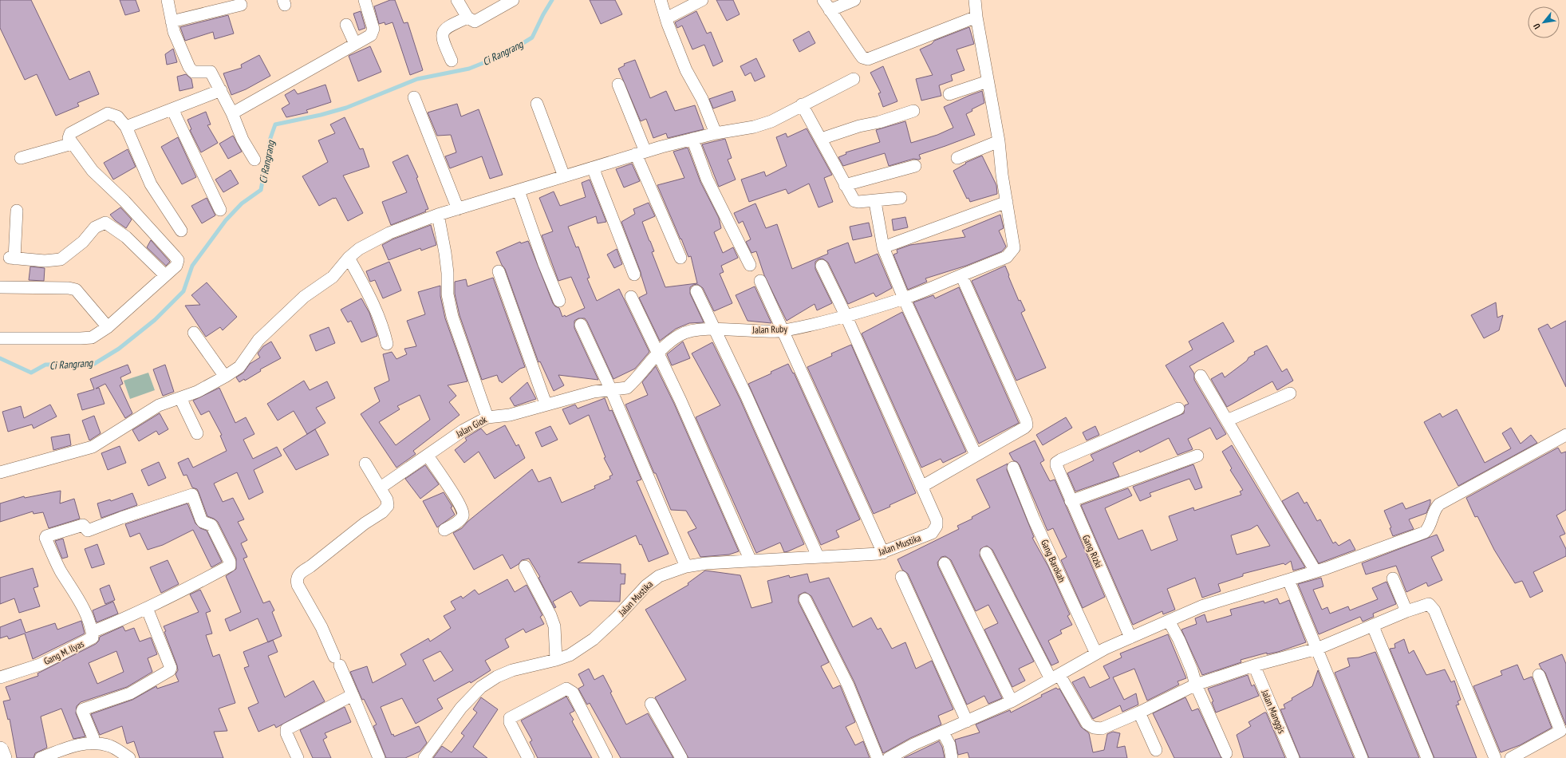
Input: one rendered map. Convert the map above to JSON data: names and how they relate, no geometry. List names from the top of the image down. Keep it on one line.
{"streets":{"street":["Jalan Ruby","Jalan Giok","Jalan Mustika","Gang Rizki","Gang Barokah","Gang M. Ilyas","Jalan Manggis"]},"crossings":[["Jalan Ruby","Jalan Giok"]],"water":["Ci Rangrang"],"north":"bottom left"}
